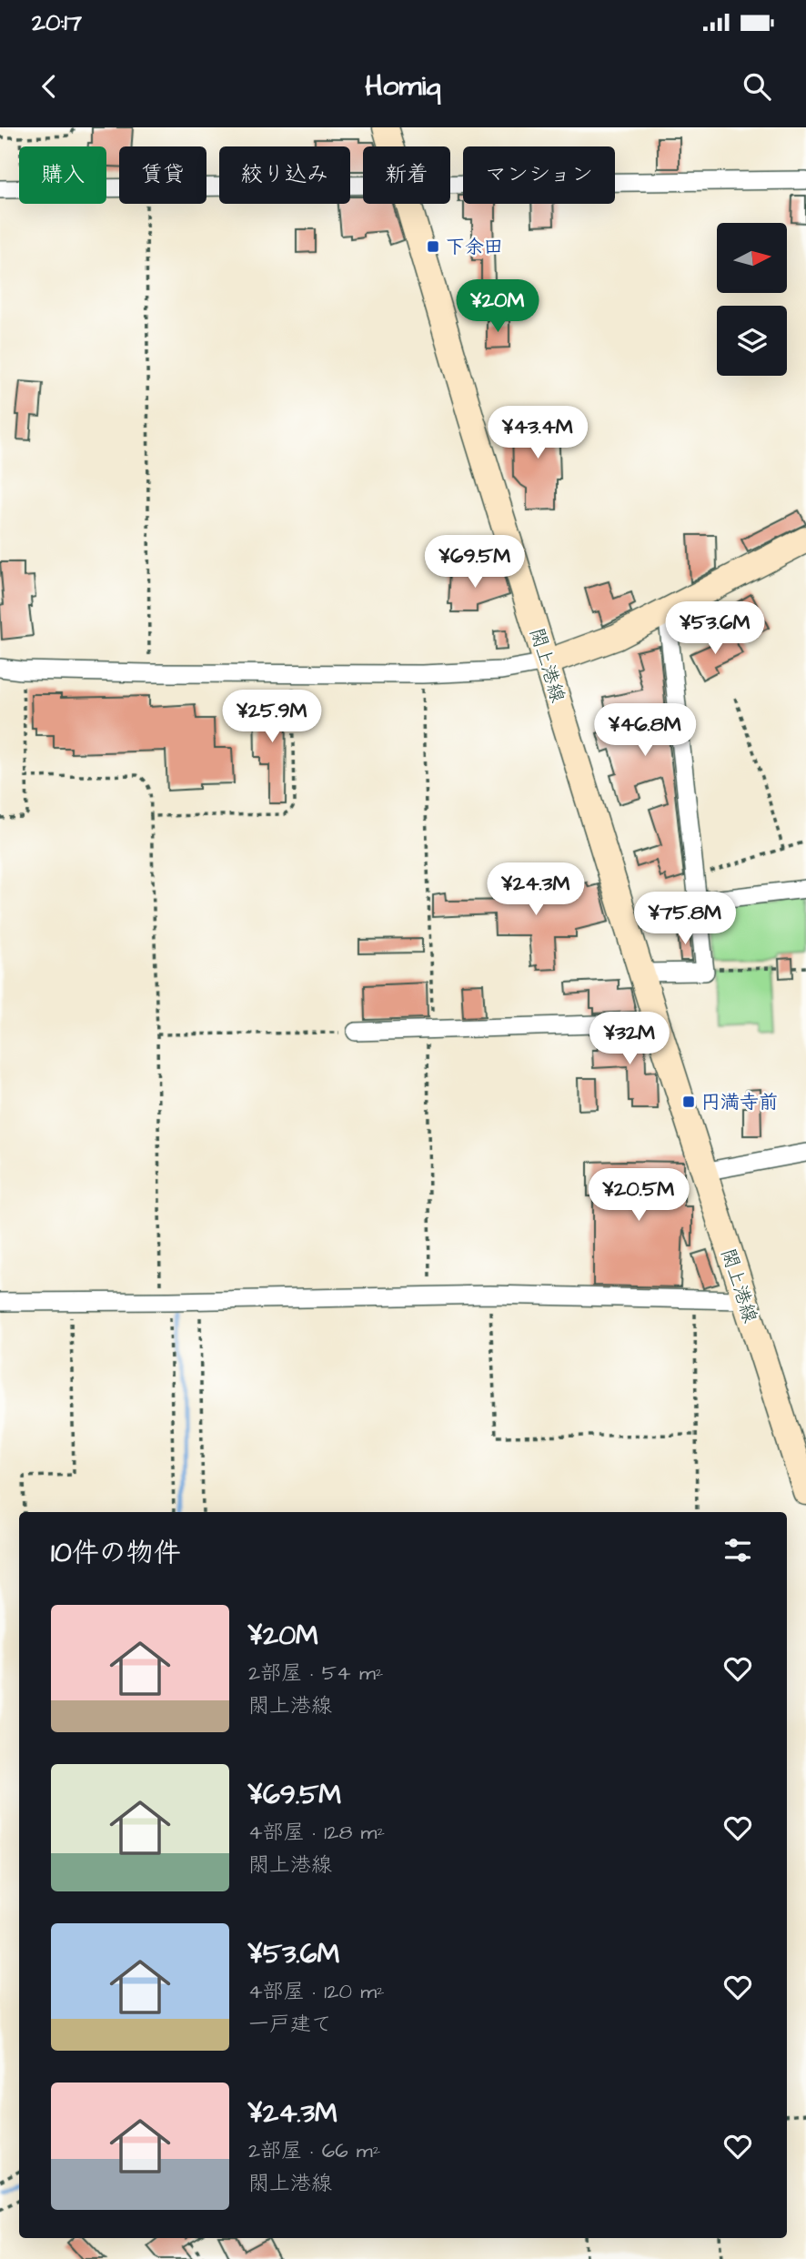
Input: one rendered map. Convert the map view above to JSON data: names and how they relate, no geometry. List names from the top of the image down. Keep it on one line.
{"streets":{"main road":["閖上港線"]},"places":{"transit":["下余田","円満寺前"]},"north":"right","page":{"status":"20:17","header":"Homiq","chip":["購入","賃貸","絞り込み","新着","マンション"],"price":["¥20M","¥43.4M","¥69.5M","¥53.6M","¥25.9M","¥46.8M","¥24.3M","¥75.8M","¥32M","¥20.5M"],"heading":"10件の物件","list":[{"name":"¥20M","note":"2部屋 · 54 m² · 閖上港線"},{"name":"¥69.5M","note":"4部屋 · 128 m² · 閖上港線"},{"name":"¥53.6M","note":"4部屋 · 120 m² · 一戸建て"},{"name":"¥24.3M","note":"2部屋 · 66 m² · 閖上港線"}]}}
